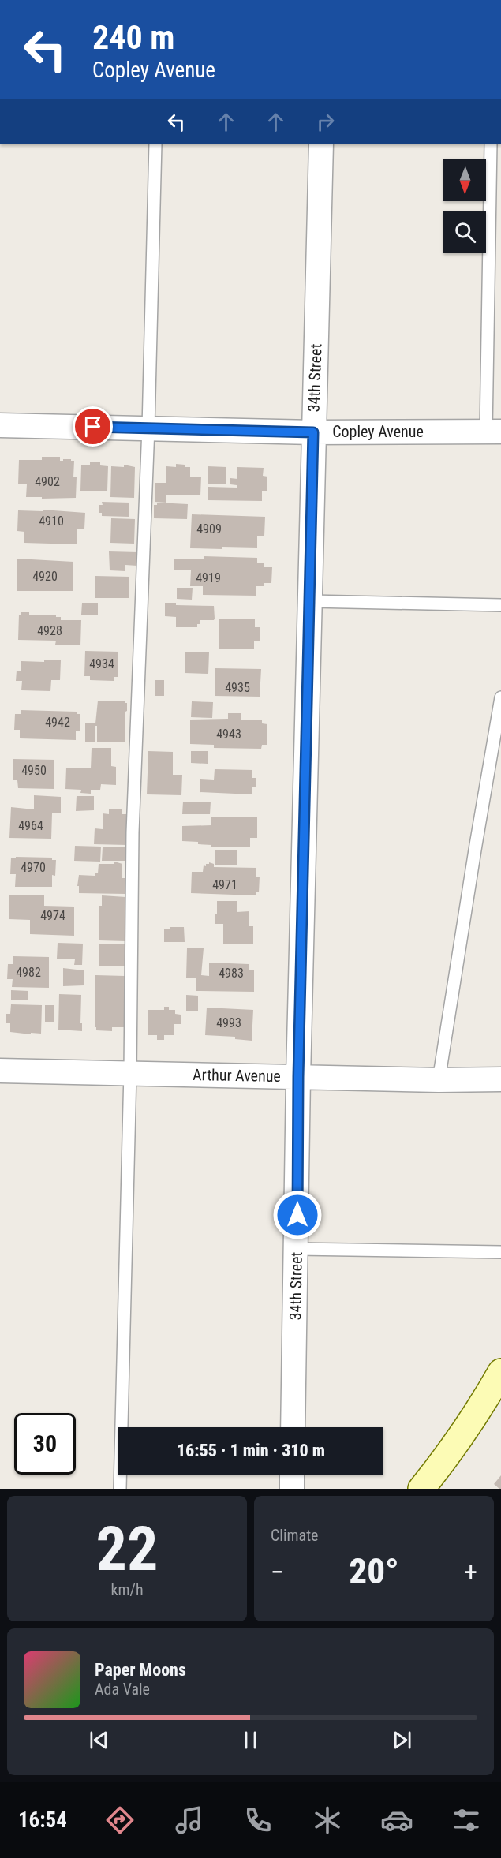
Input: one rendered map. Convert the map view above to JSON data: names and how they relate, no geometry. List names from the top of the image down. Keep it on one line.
{"streets":{"street":["34th Street","Copley Avenue","Arthur Avenue"]},"crossings":[["34th Street","Copley Avenue"],["34th Street","Arthur Avenue"]],"house_numbers":["4902","4910","4909","4920","4919","4928","4934","4935","4942","4943","4950","4964","4970","4971","4974","4982","4983","4993"],"north":"bottom","page":{"turn":["240 m","Copley Avenue"],"limit":"30","trip":"16:55 · 1 min · 310 m","tile":[["22","km/h"],"Climate"],"heat":["−","20°","+"],"song":["Paper Moons","Ada Vale"],"tabs":"16:54"}}
